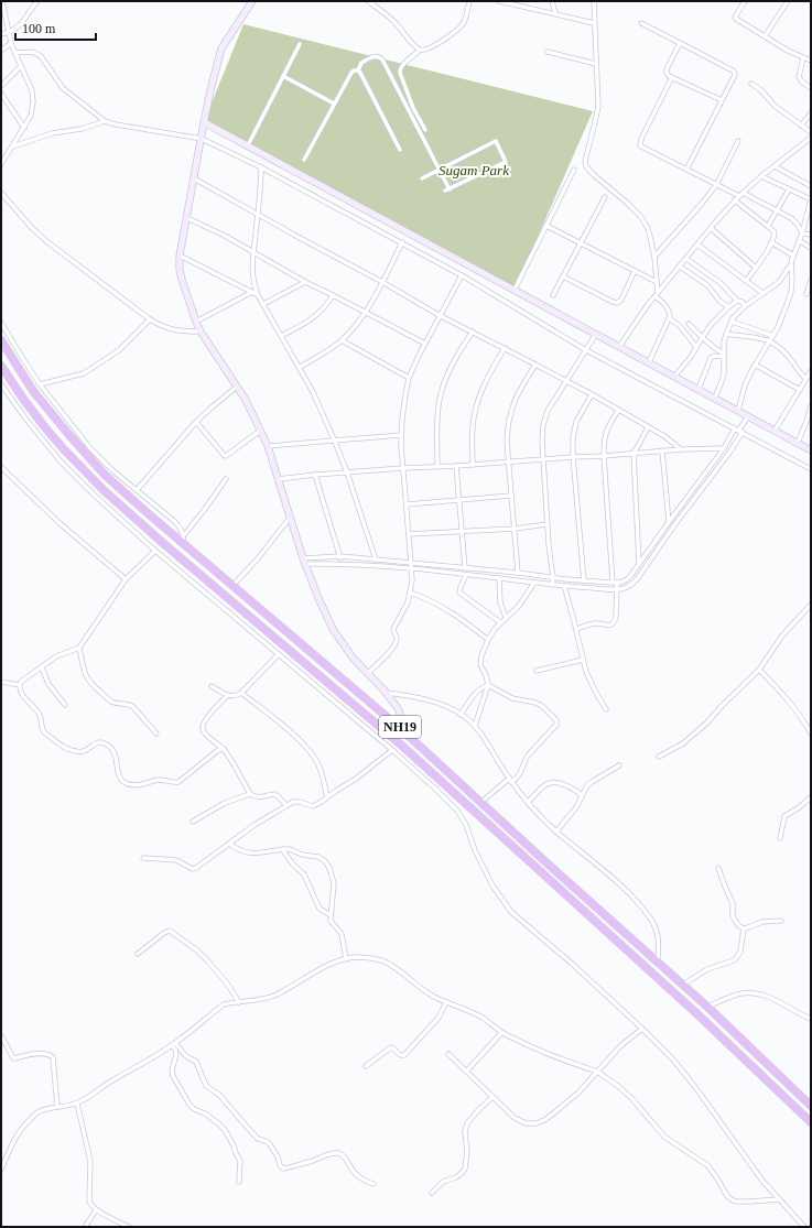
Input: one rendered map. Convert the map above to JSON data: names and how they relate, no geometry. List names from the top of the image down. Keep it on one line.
{"streets":{"highway":["NH19"]},"parks":["Sugam Park"],"scale_bar":"100 m"}
